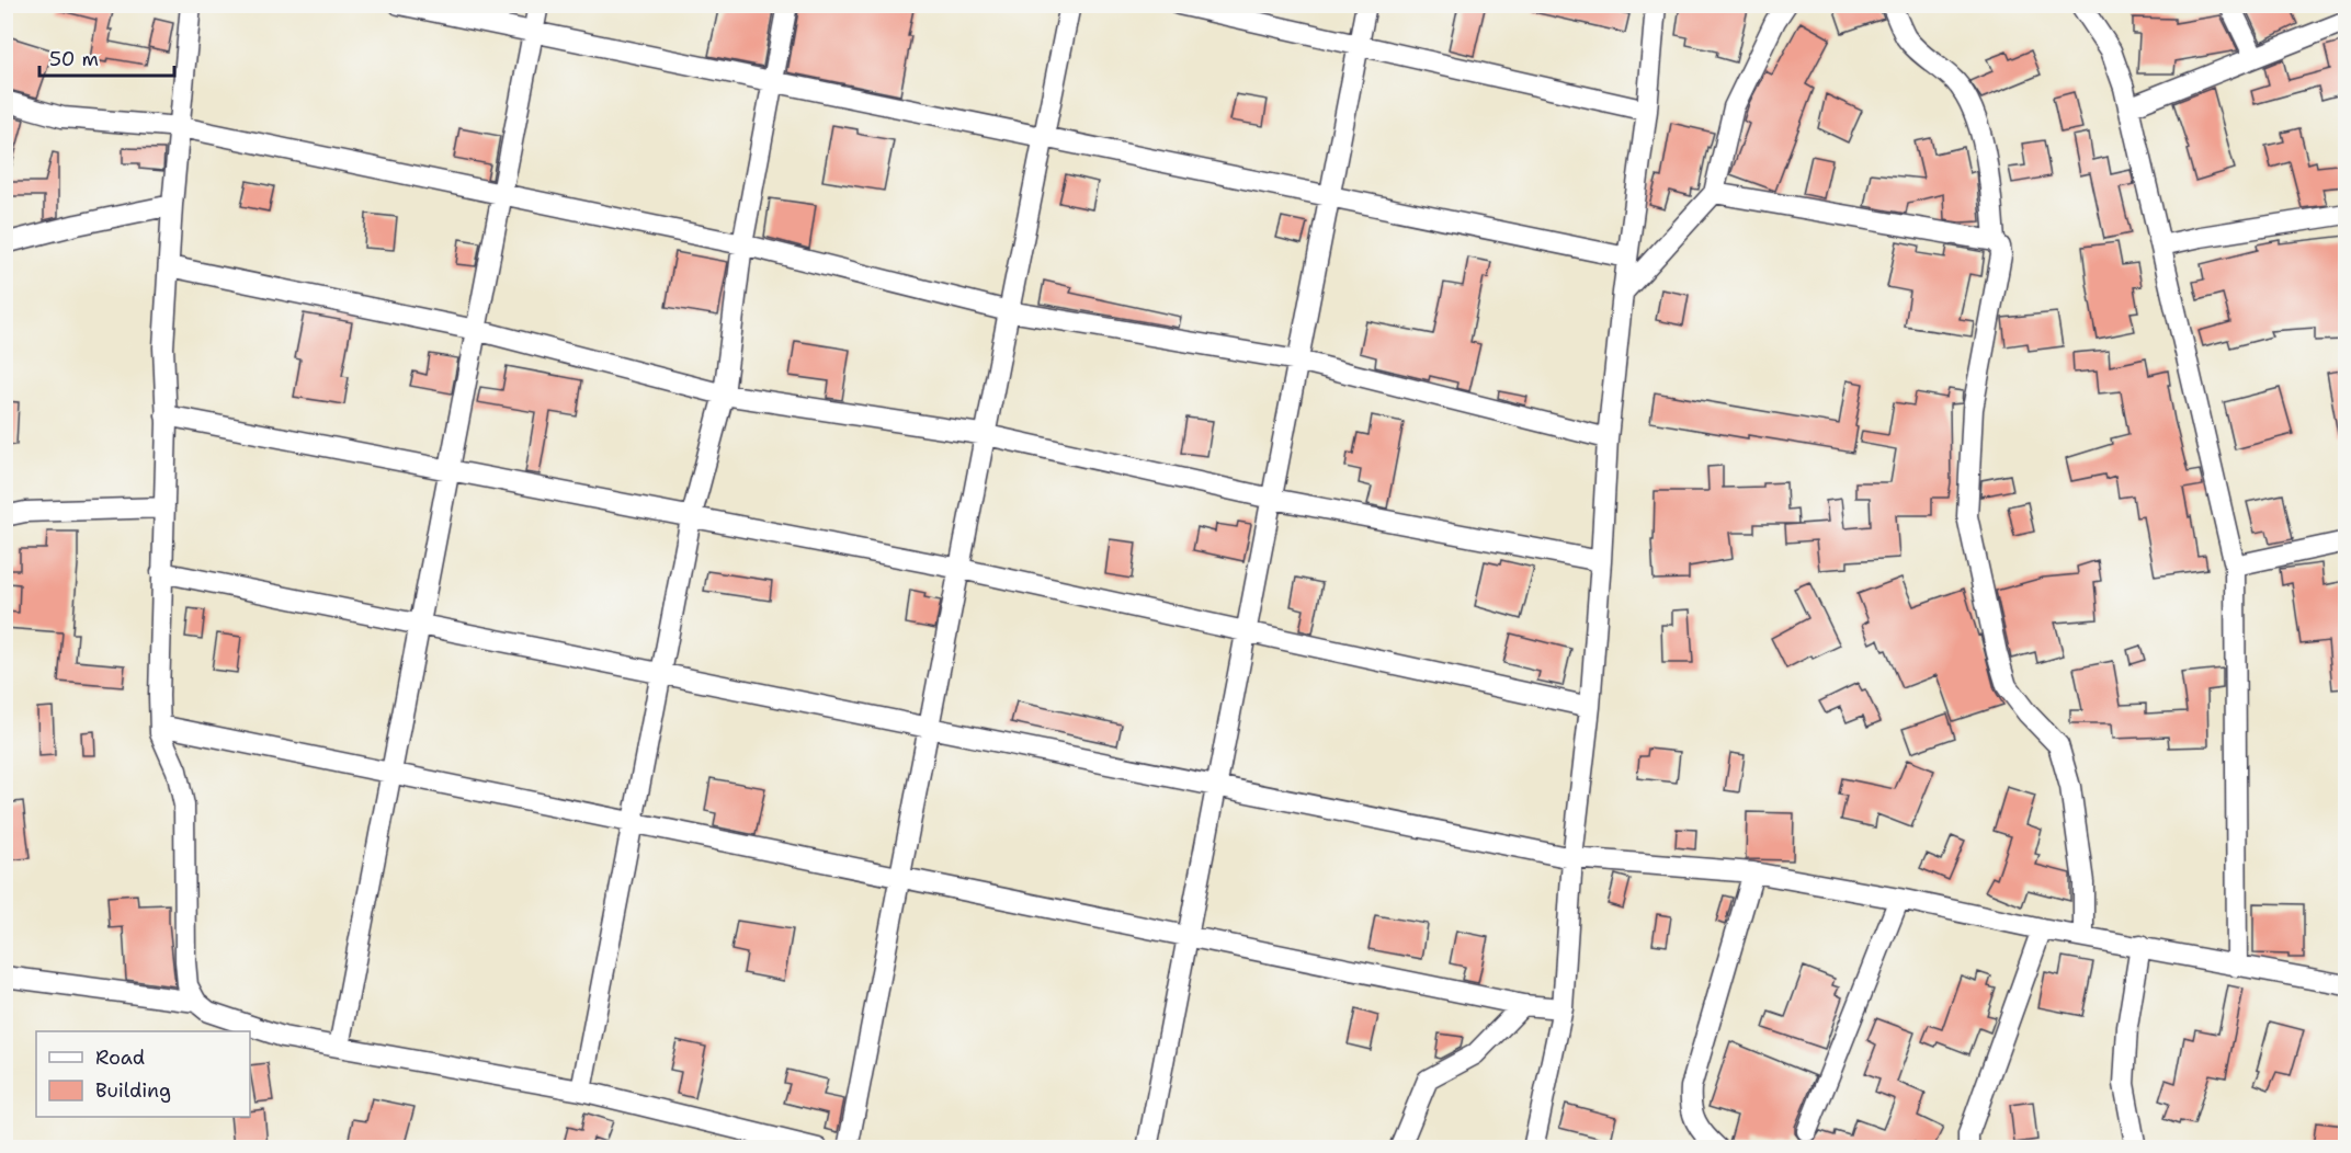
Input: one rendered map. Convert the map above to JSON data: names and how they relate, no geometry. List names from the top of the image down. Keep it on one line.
{"legend":["Road","Building"],"scale_bar":"50 m"}
